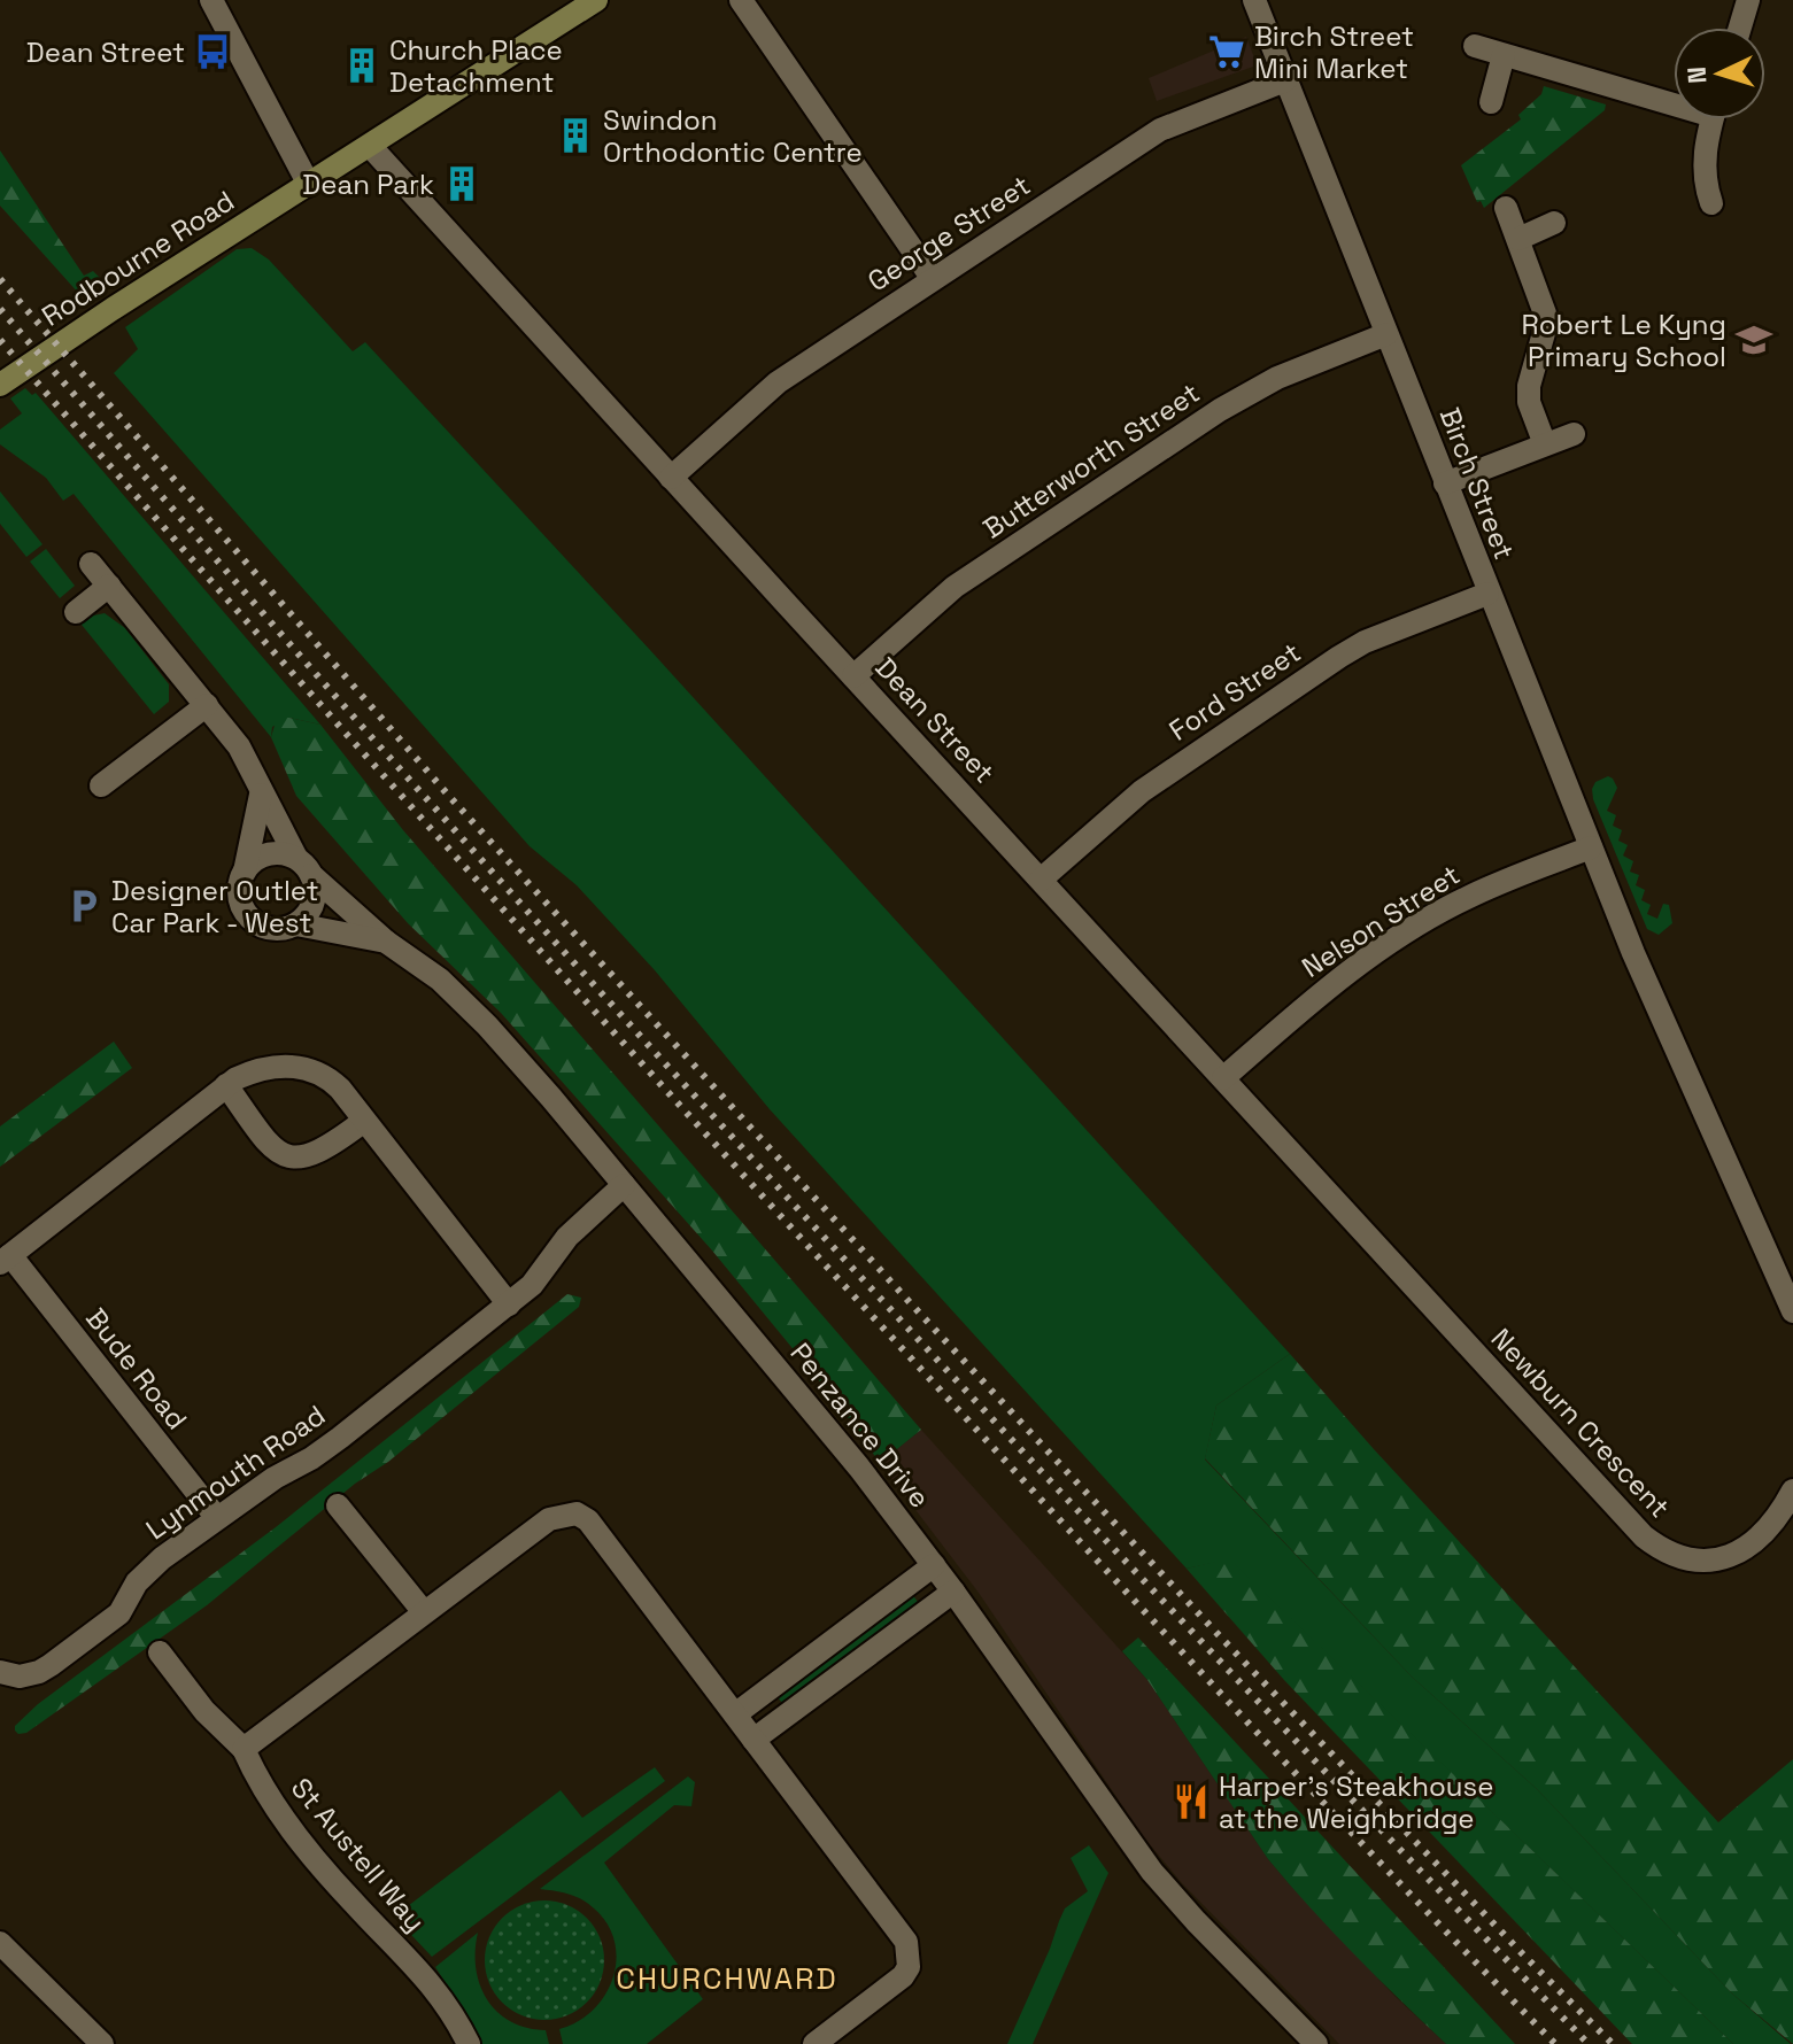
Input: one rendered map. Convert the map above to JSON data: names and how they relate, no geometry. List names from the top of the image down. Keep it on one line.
{"streets":{"main road":["Rodbourne Road"],"street":["George Street","Butterworth Street","Birch Street","Ford Street","Dean Street","Nelson Street","Bude Road","Newburn Crescent","Penzance Drive","Lynmouth Road","St Austell Way"]},"crossings":[["George Street","Birch Street"],["George Street","Dean Street"],["Rodbourne Road","Dean Street"],["Butterworth Street","Birch Street"],["Butterworth Street","Dean Street"],["Birch Street","Ford Street"],["Birch Street","Nelson Street"],["Ford Street","Dean Street"],["Dean Street","Nelson Street"],["Dean Street","Newburn Crescent"],["Bude Road","Lynmouth Road"],["Penzance Drive","Lynmouth Road"]],"districts":["CHURCHWARD"],"places":{"bus stop":["Dean Street"],"supermarket":["Birch Street Mini Market"],"building":["Church Place Detachment","Swindon Orthodontic Centre","Dean Park"],"school or university":["Robert Le Kyng Primary School"],"parking":["Designer Outlet Car Park - West"],"restaurant":["Harper's Steakhouse at the Weighbridge"]},"north":"left"}
